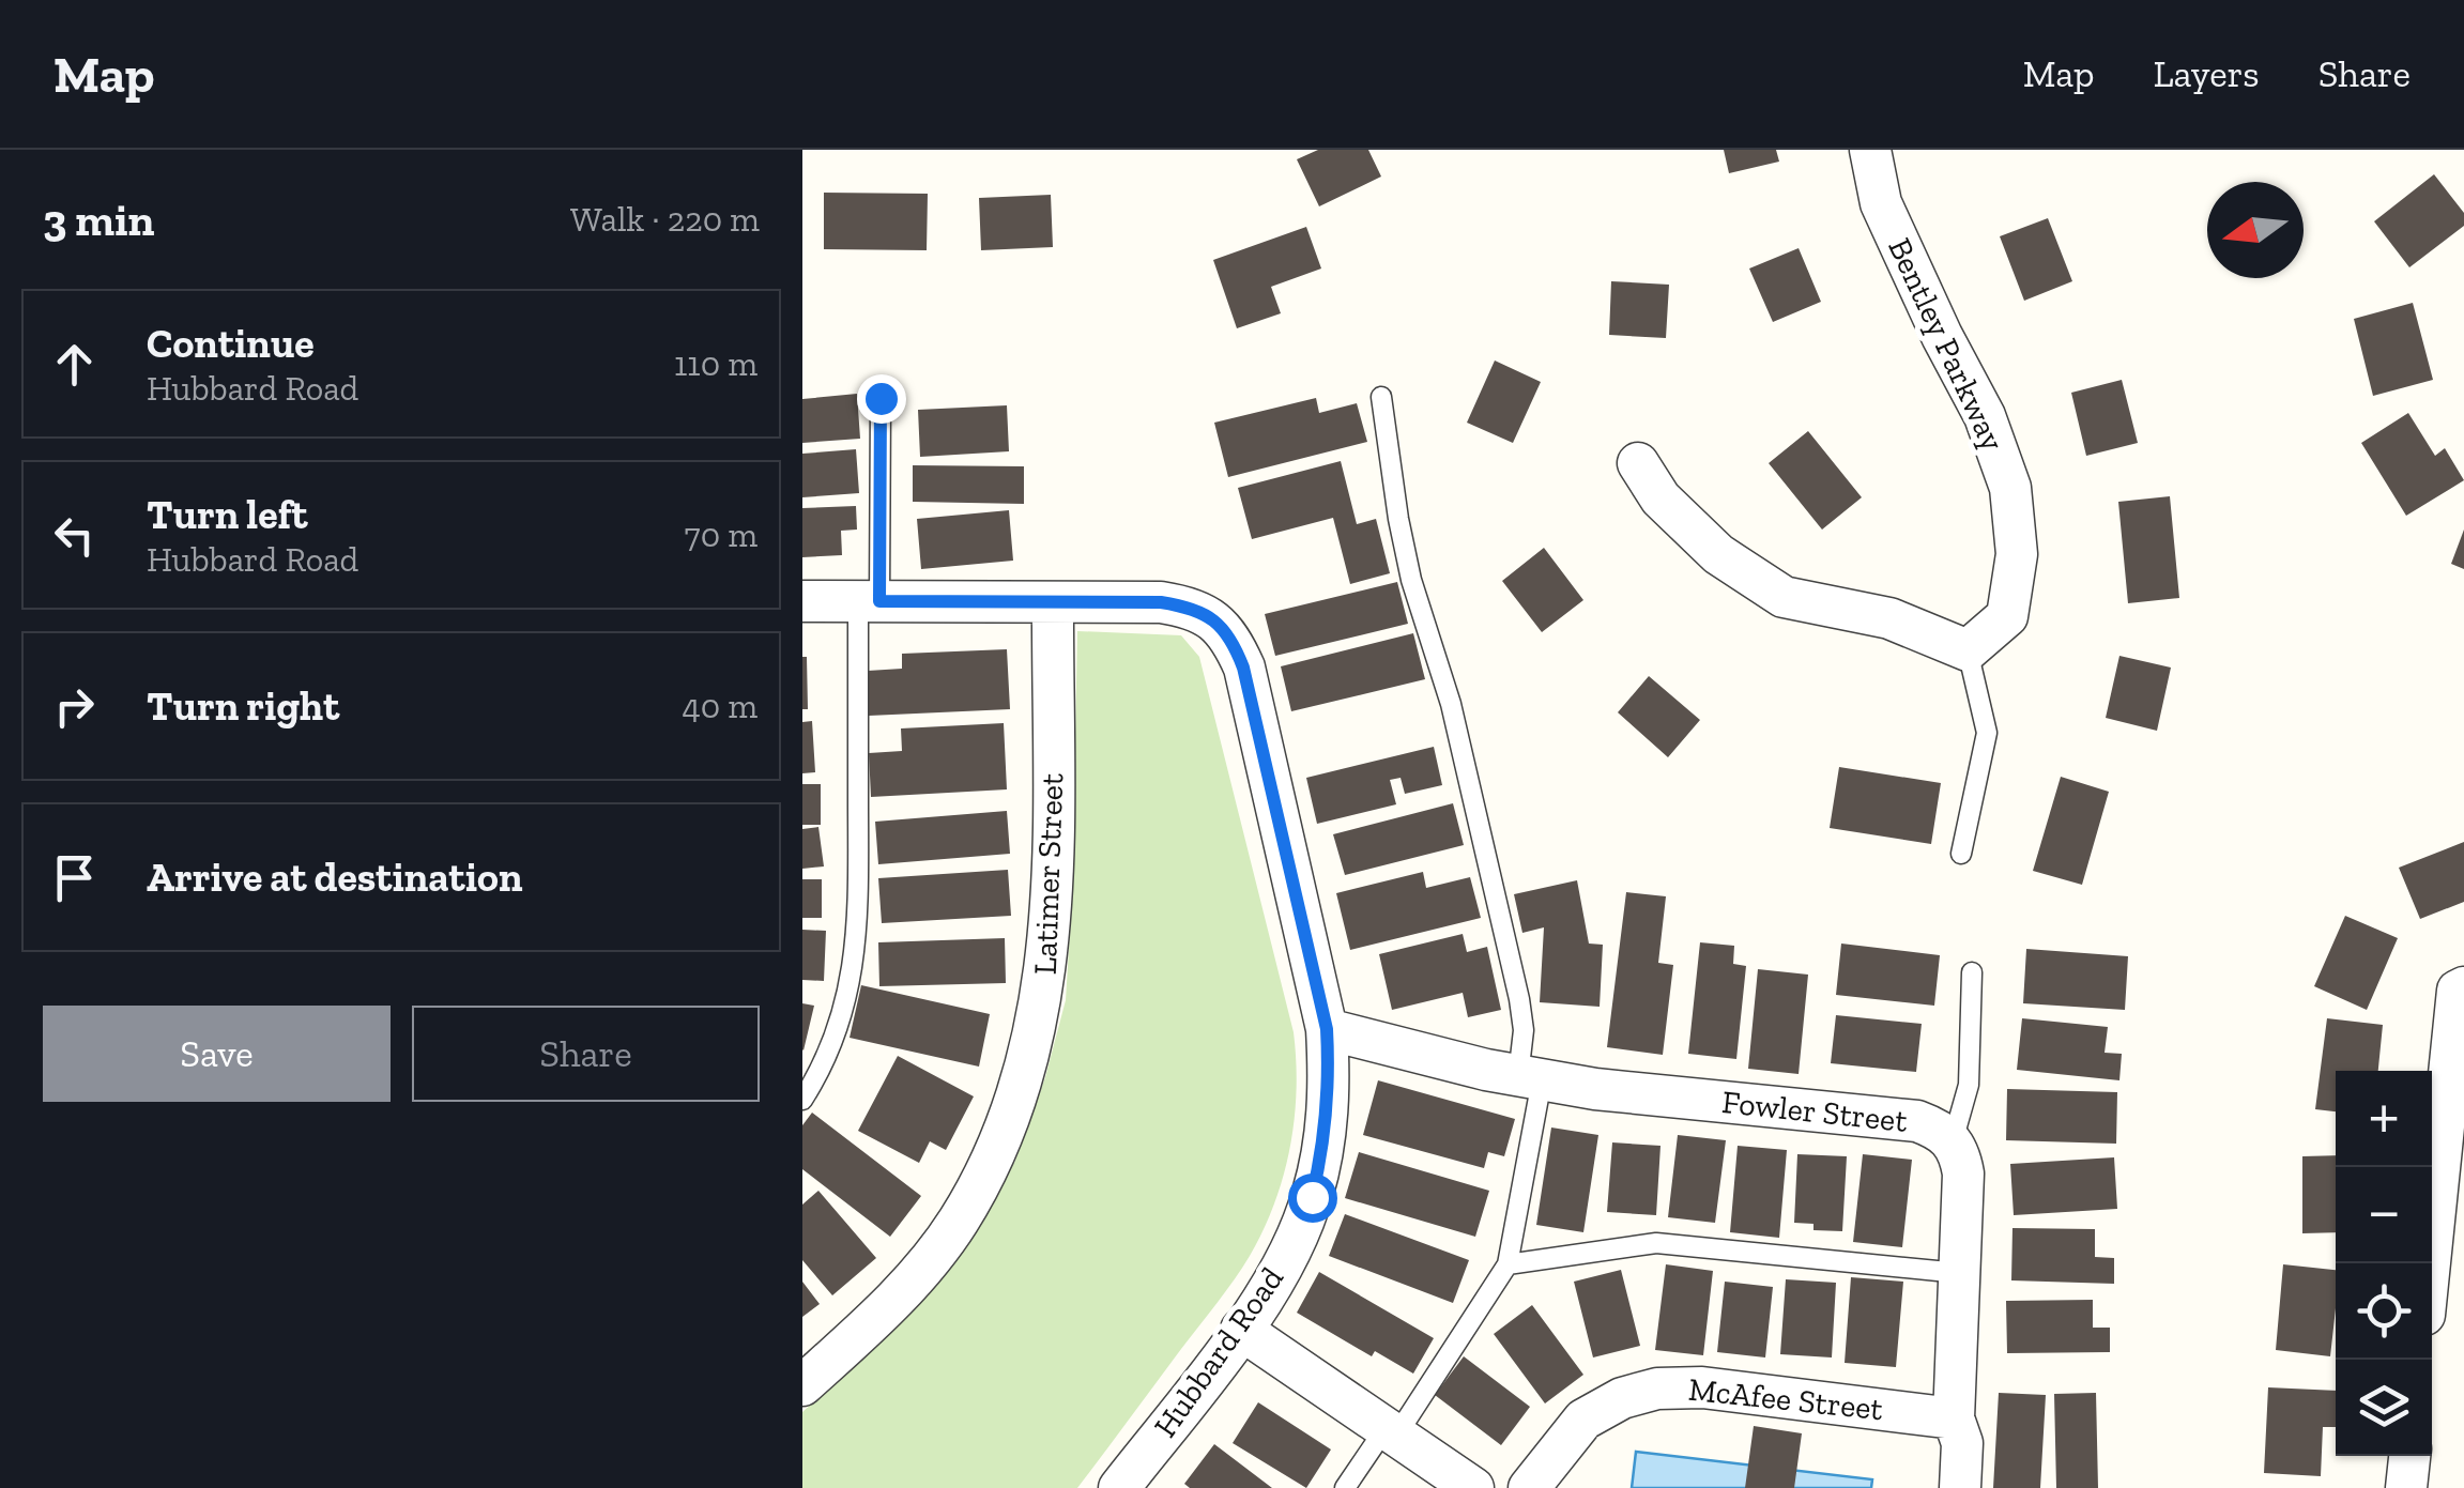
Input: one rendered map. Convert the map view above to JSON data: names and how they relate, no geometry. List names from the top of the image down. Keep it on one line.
{"streets":{"street":["Bentley Parkway","Latimer Street","Fowler Street","Hubbard Road","McAfee Street"]},"crossings":[["Latimer Street","Hubbard Road"],["Fowler Street","Hubbard Road"],["Fowler Street","McAfee Street"]],"north":"left","page":{"header":"Map","nav":["Map","Layers","Share"],"heading":["3 min","Walk · 220 m"],"list":[["Continue","Hubbard Road","110 m"],["Turn left","Hubbard Road","70 m"],["Turn right","40 m"],"Arrive at destination"],"buttons":["Save","Share"],"map_buttons":["+","−"]}}
